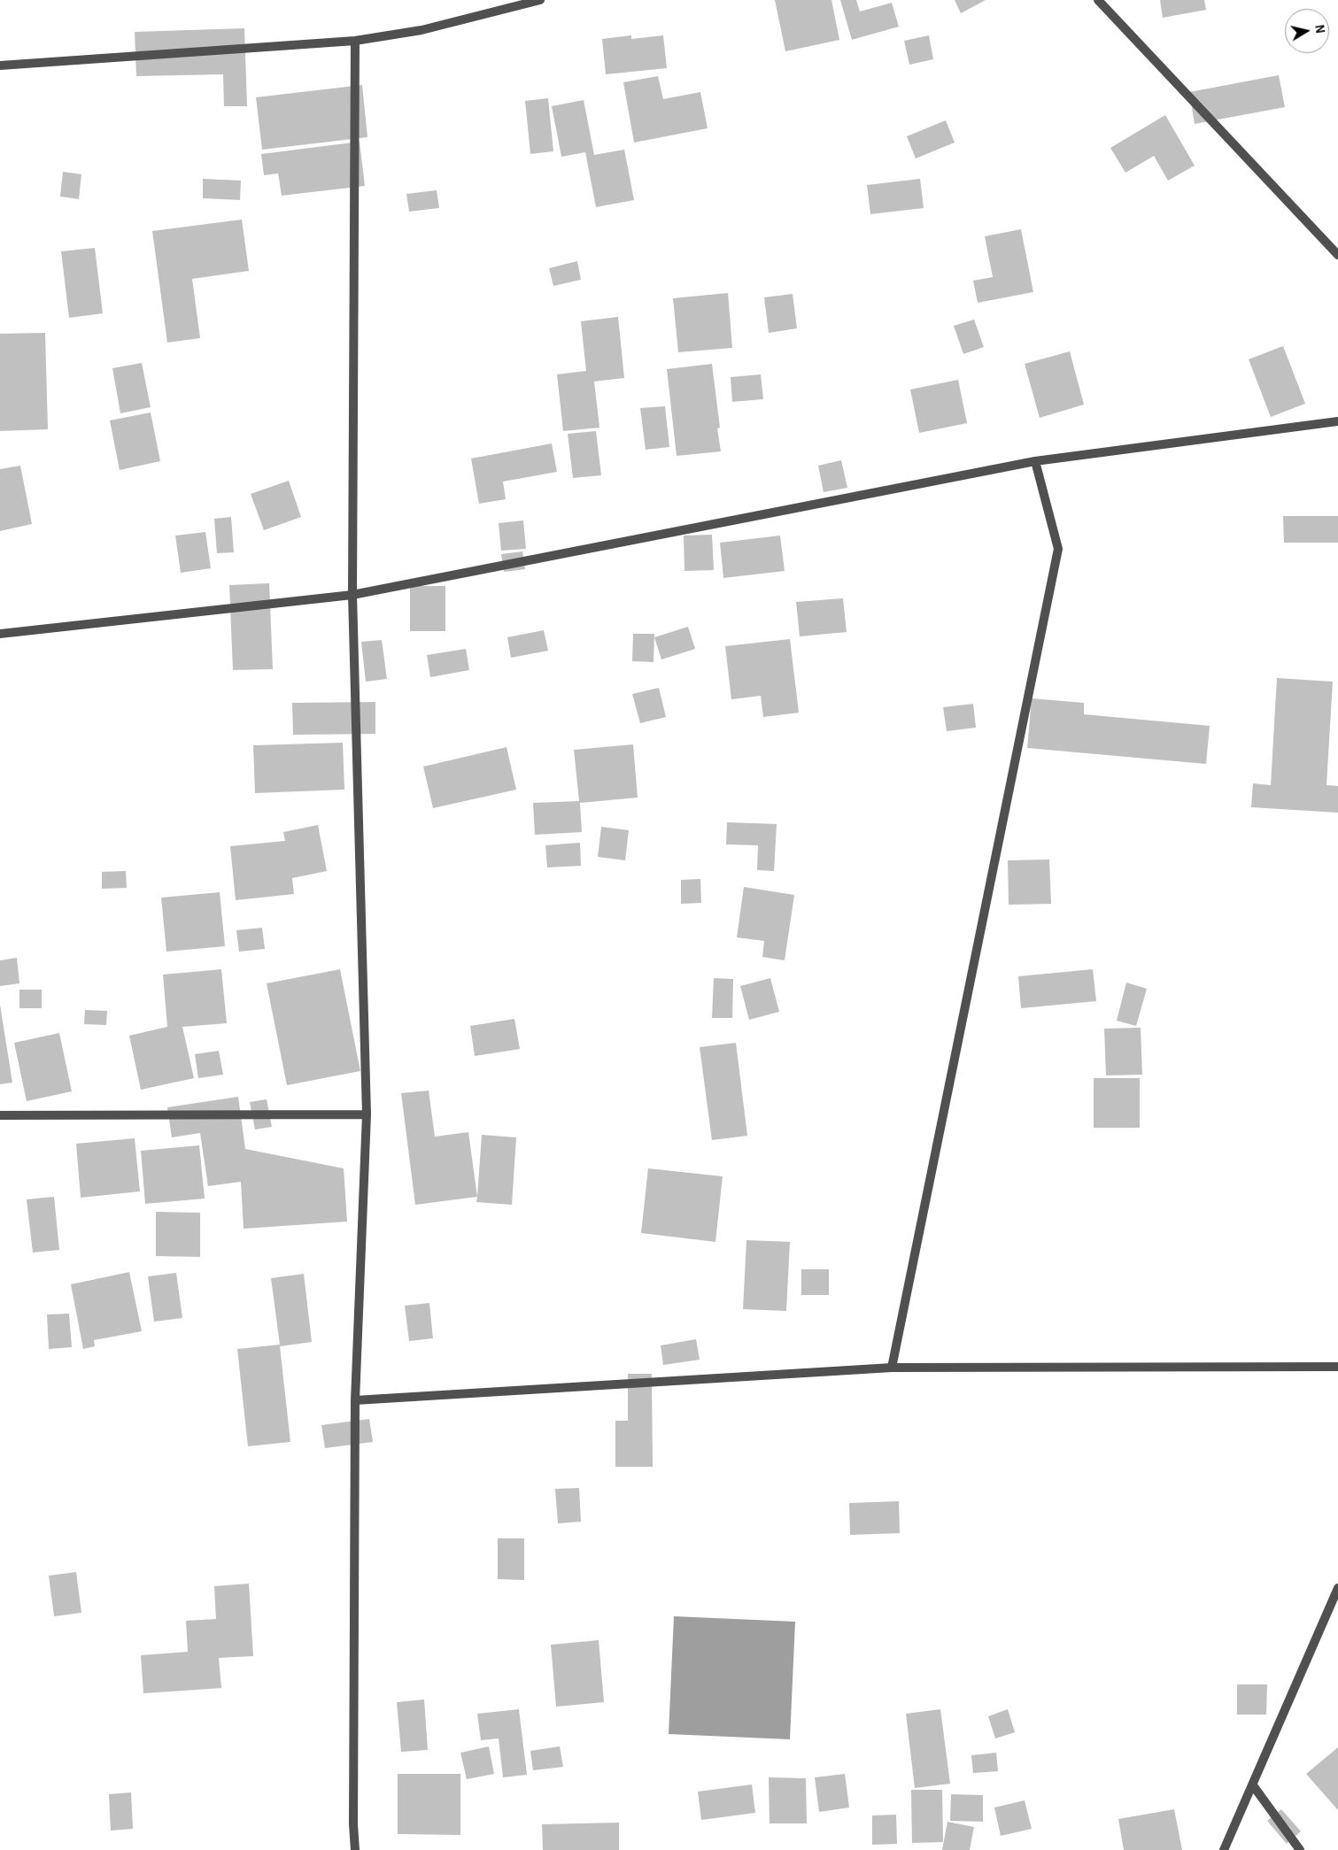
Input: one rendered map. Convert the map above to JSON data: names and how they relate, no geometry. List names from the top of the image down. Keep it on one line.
{"north":"right"}
